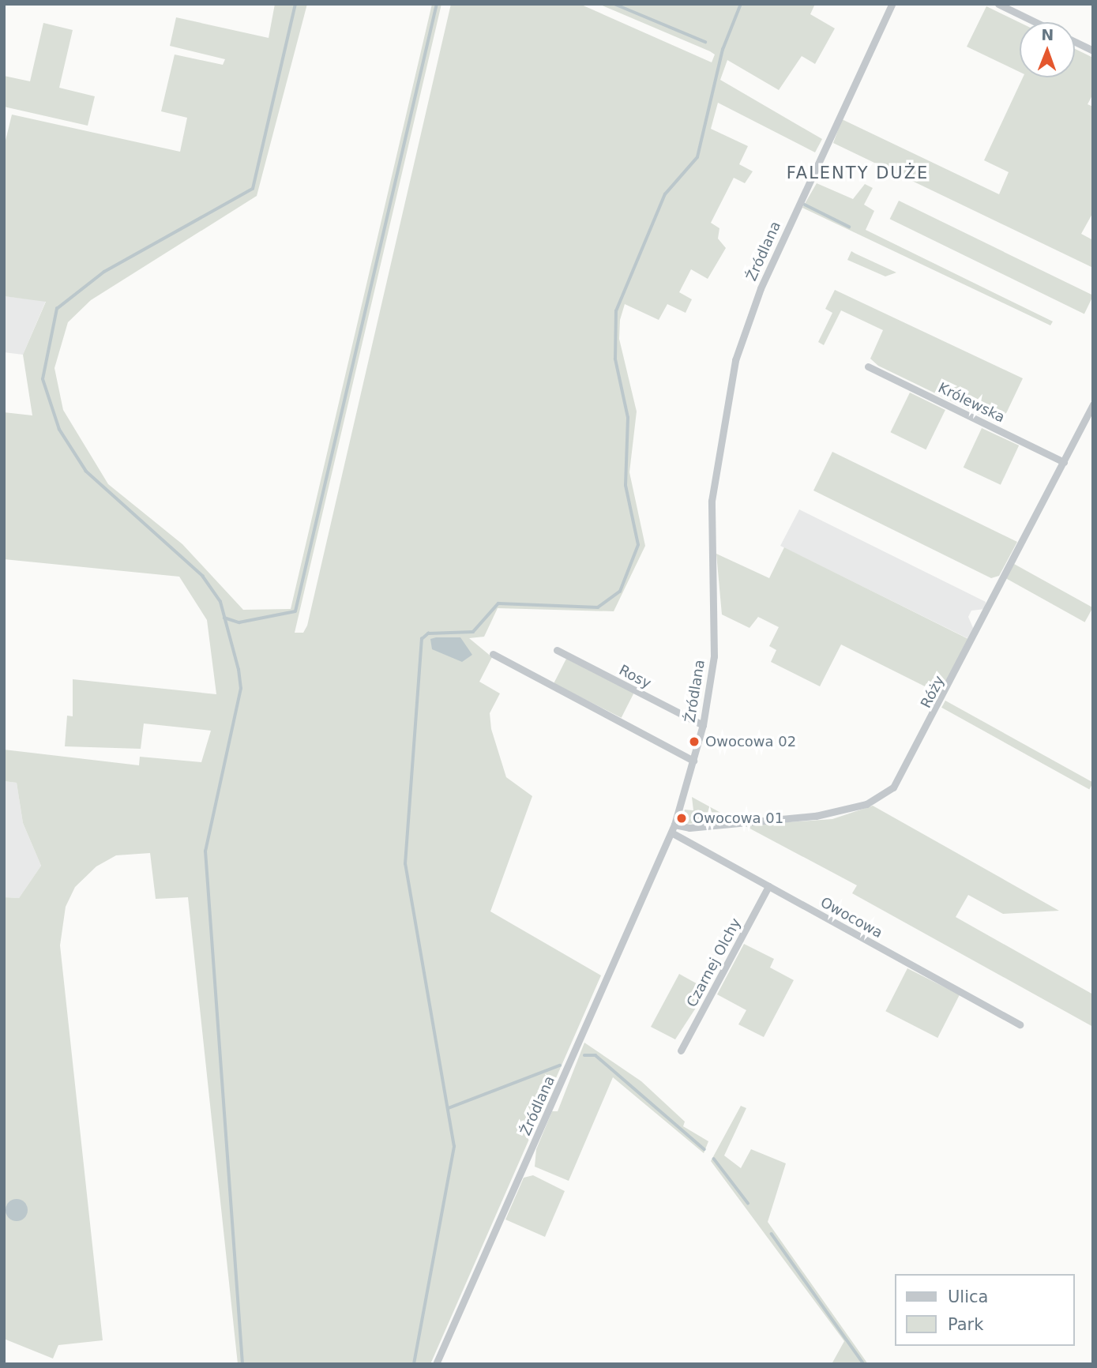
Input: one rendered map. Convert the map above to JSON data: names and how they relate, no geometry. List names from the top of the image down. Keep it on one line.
{"streets":{"street":["Źródlana","Królewska","Rosy","Róży","Owocowa","Czarnej Olchy"]},"crossings":[["Źródlana","Rosy"],["Źródlana","Róży"],["Źródlana","Owocowa"],["Królewska","Róży"],["Owocowa","Czarnej Olchy"]],"districts":["FALENTY DUŻE"],"places":["Owocowa 02","Owocowa 01"],"legend":["Ulica","Park"],"north":"top"}
